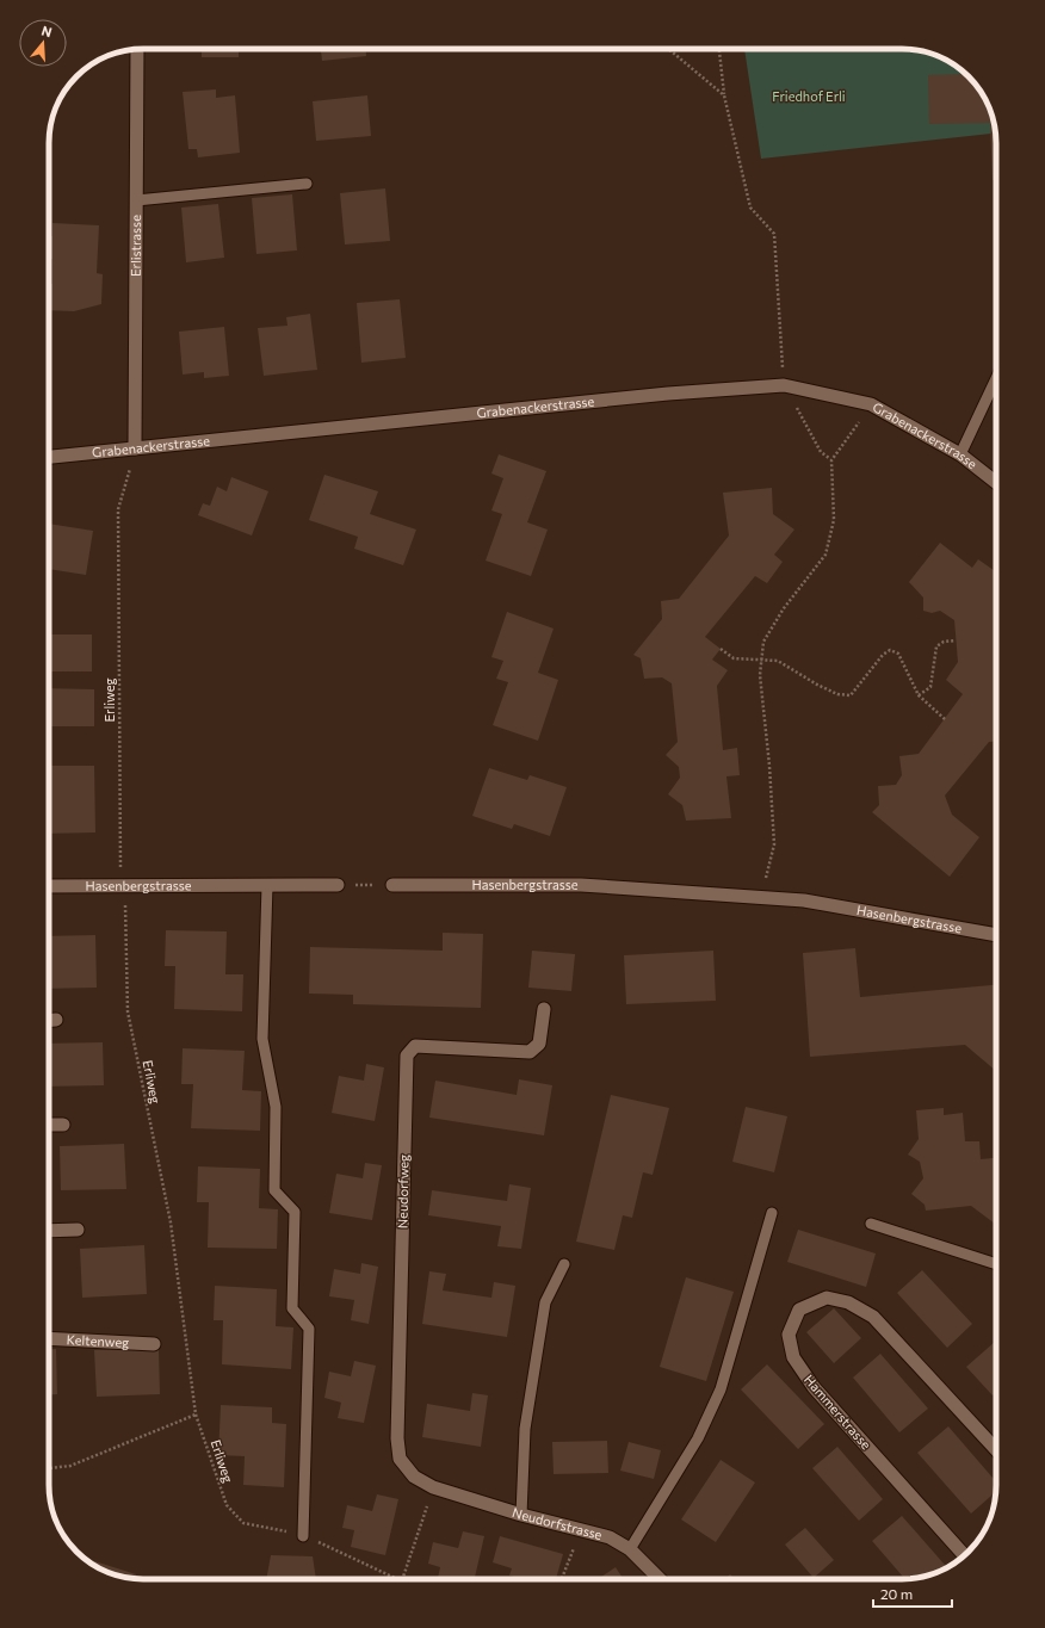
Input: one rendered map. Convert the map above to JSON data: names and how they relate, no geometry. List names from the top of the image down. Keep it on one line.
{"streets":{"street":["Erlistrasse","Grabenackerstrasse","Hasenbergstrasse","Neudorfweg","Keltenweg","Hammerstrasse","Neudorfstrasse"],"path":["Erliweg"]},"crossings":[["Erlistrasse","Grabenackerstrasse"],["Erlistrasse","Erliweg"],["Grabenackerstrasse","Erliweg"],["Erliweg","Hasenbergstrasse"],["Neudorfweg","Neudorfstrasse"]],"parks":["Friedhof Erli"],"scale_bar":"20 m","north":"top"}
